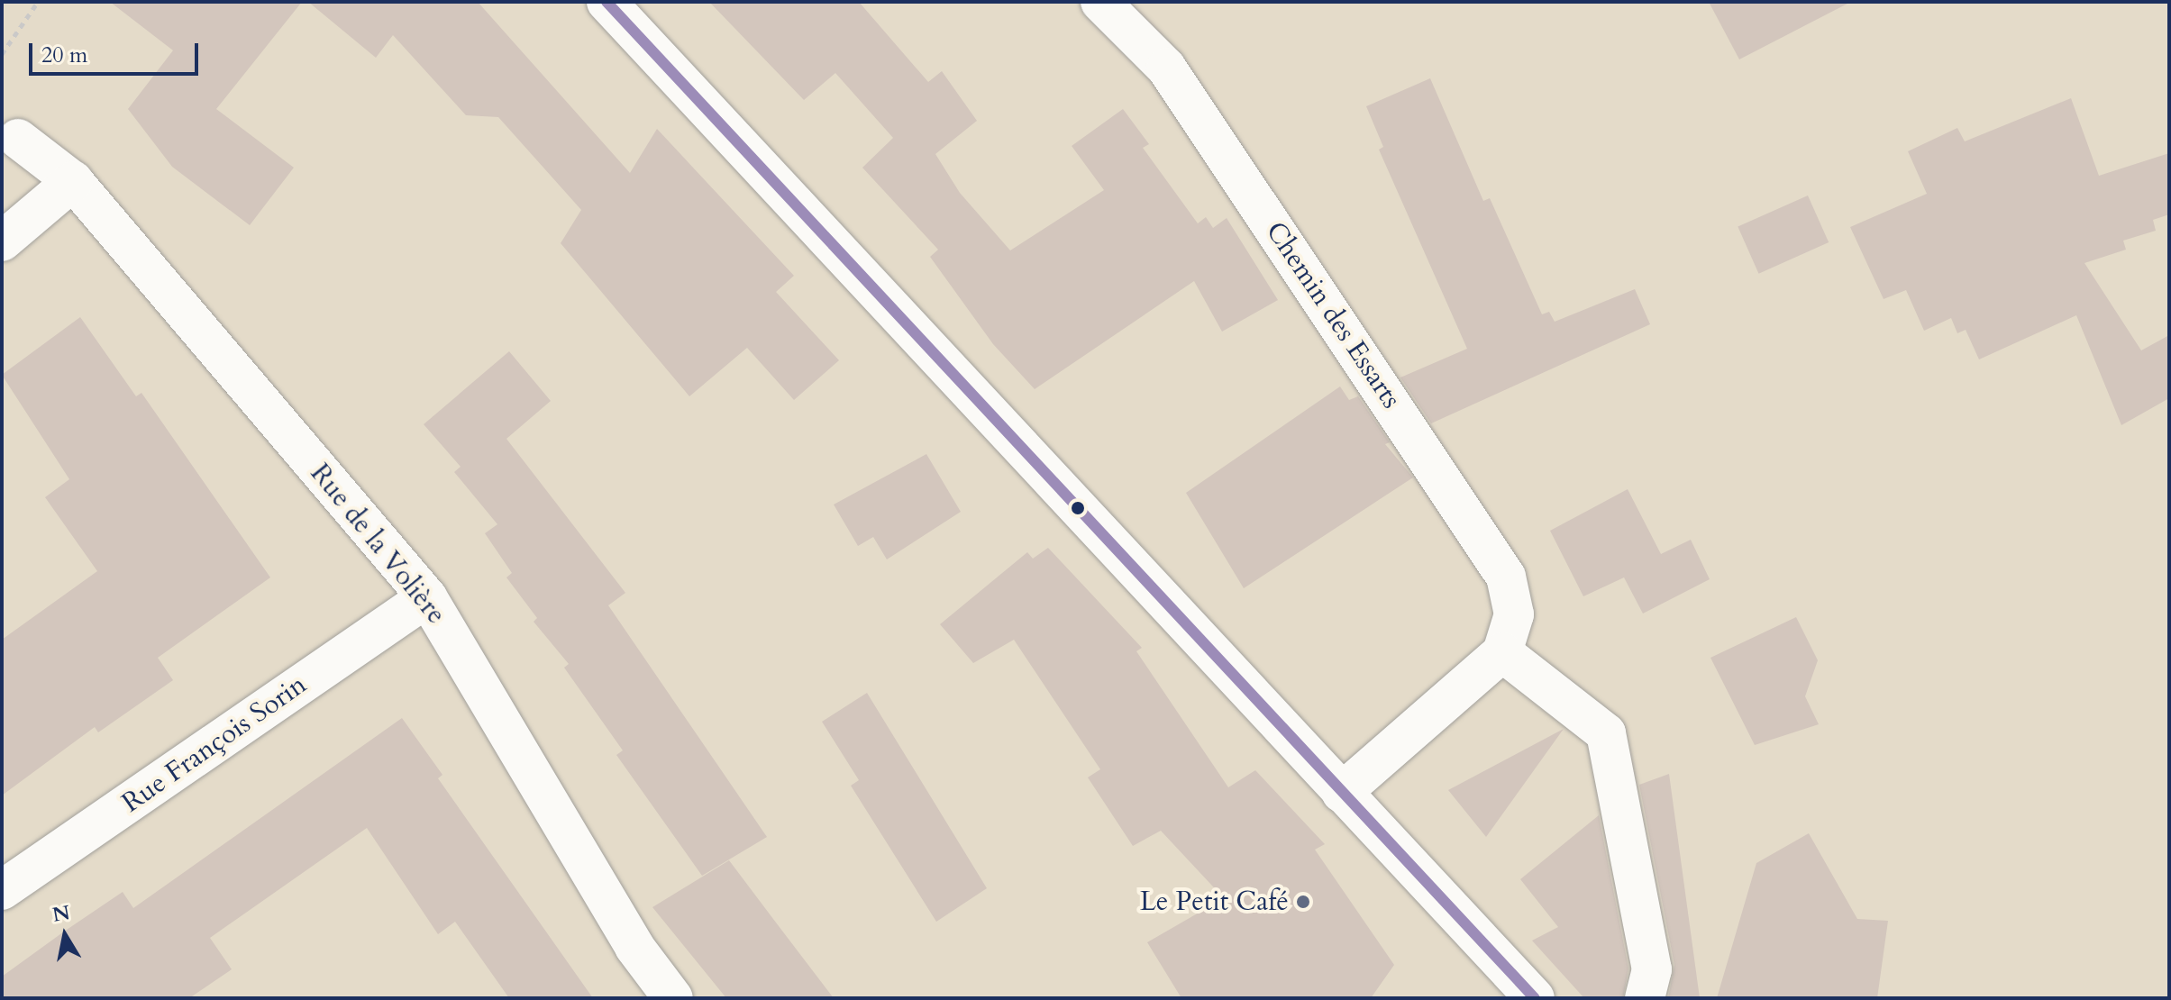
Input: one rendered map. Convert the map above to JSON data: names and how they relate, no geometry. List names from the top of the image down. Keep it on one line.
{"streets":{"street":["Chemin des Essarts","Rue de la Volière","Rue François Sorin"]},"crossings":[["Rue de la Volière","Rue François Sorin"]],"places":["Le Petit Café"],"scale_bar":"20 m","north":"top"}
